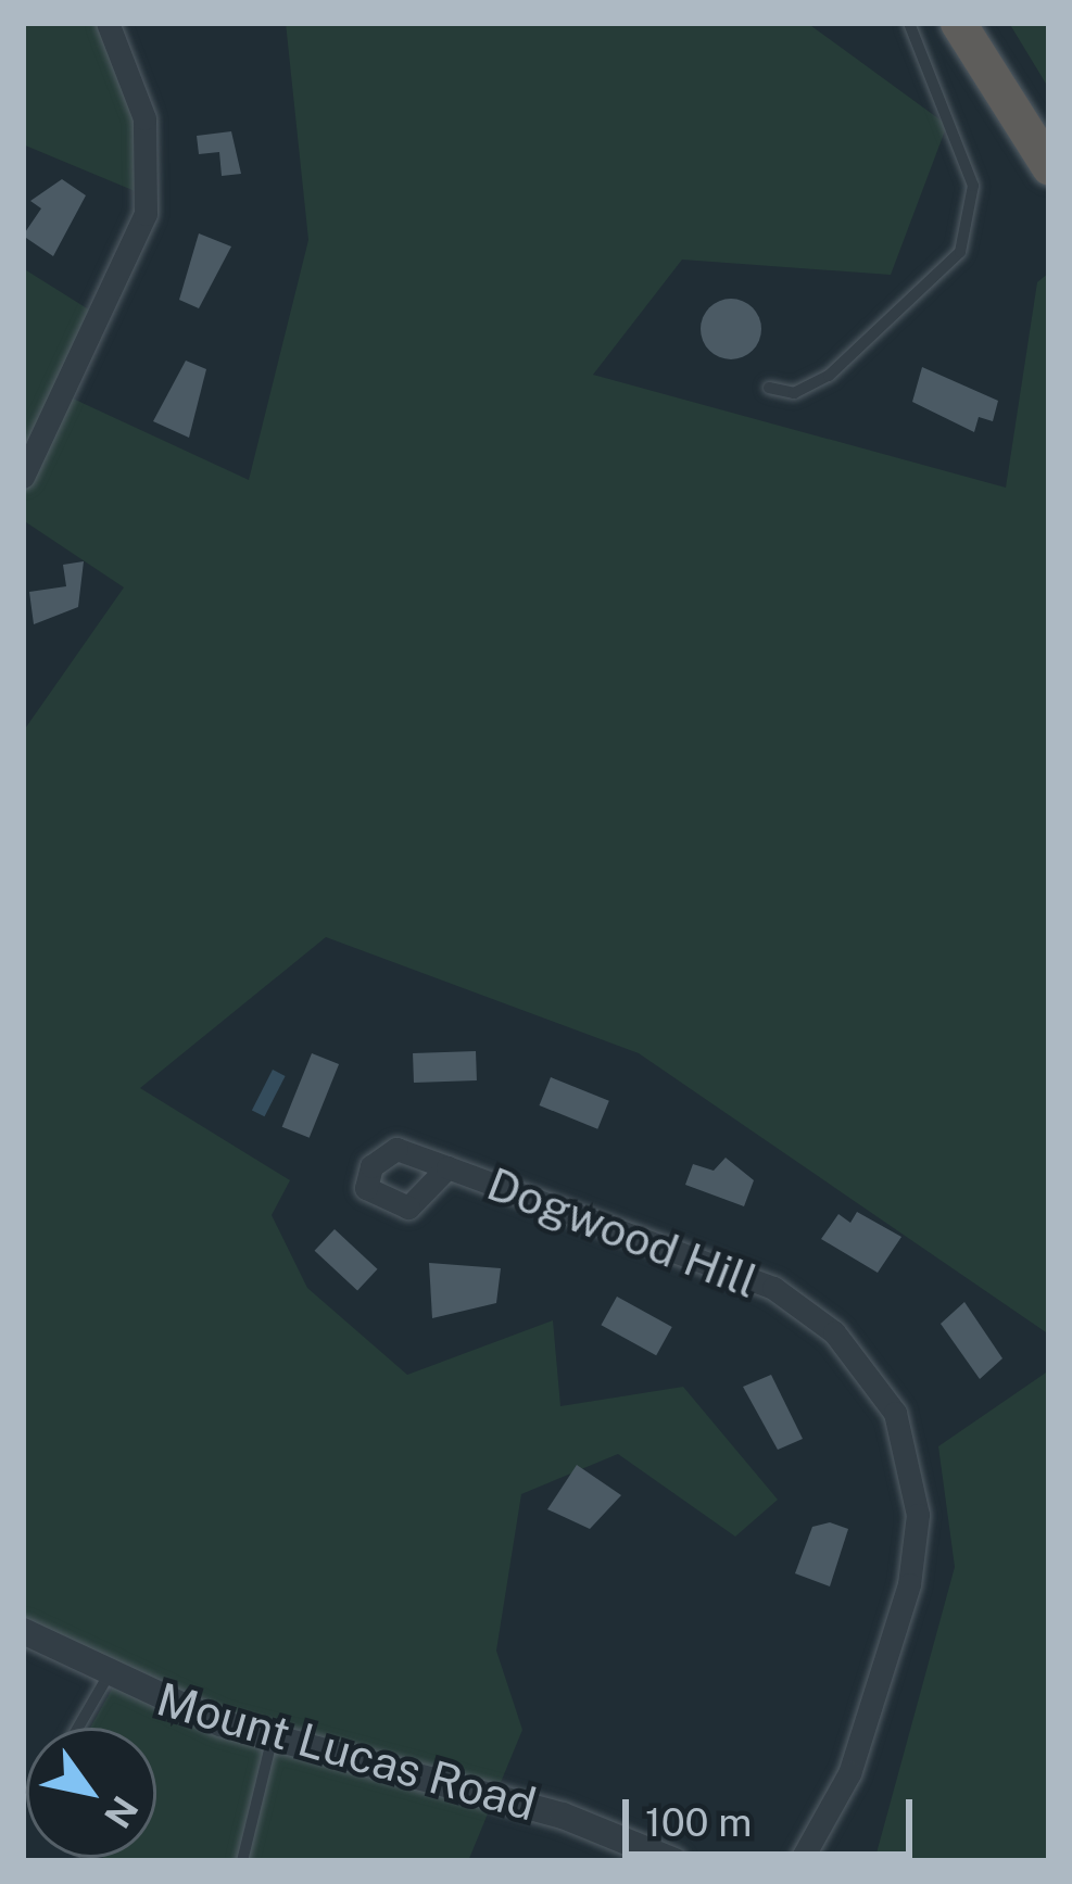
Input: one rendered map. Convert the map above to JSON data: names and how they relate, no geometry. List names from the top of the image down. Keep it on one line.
{"streets":{"street":["Dogwood Hill","Mount Lucas Road"]},"scale_bar":"100 m","north":"bottom right"}
